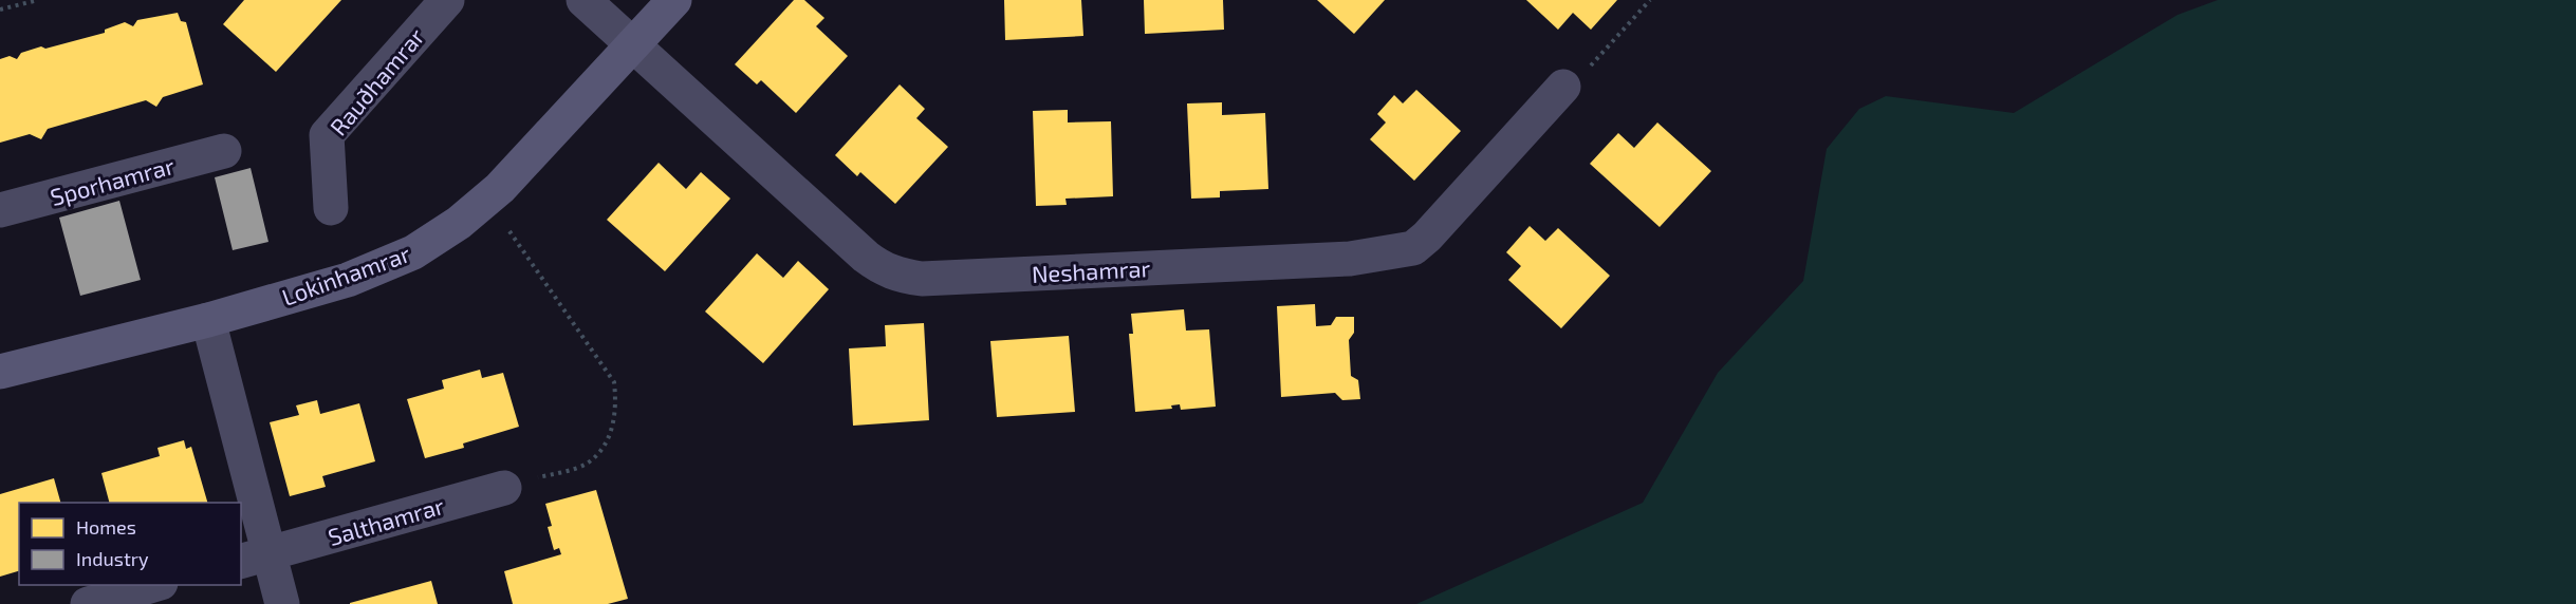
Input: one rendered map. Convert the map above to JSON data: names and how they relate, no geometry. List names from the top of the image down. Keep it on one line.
{"streets":{"street":["Rauðhamrar","Sporhamrar","Neshamrar","Lokinhamrar","Salthamrar"]},"crossings":[["Neshamrar","Lokinhamrar"]],"legend":["Homes","Industry"]}
